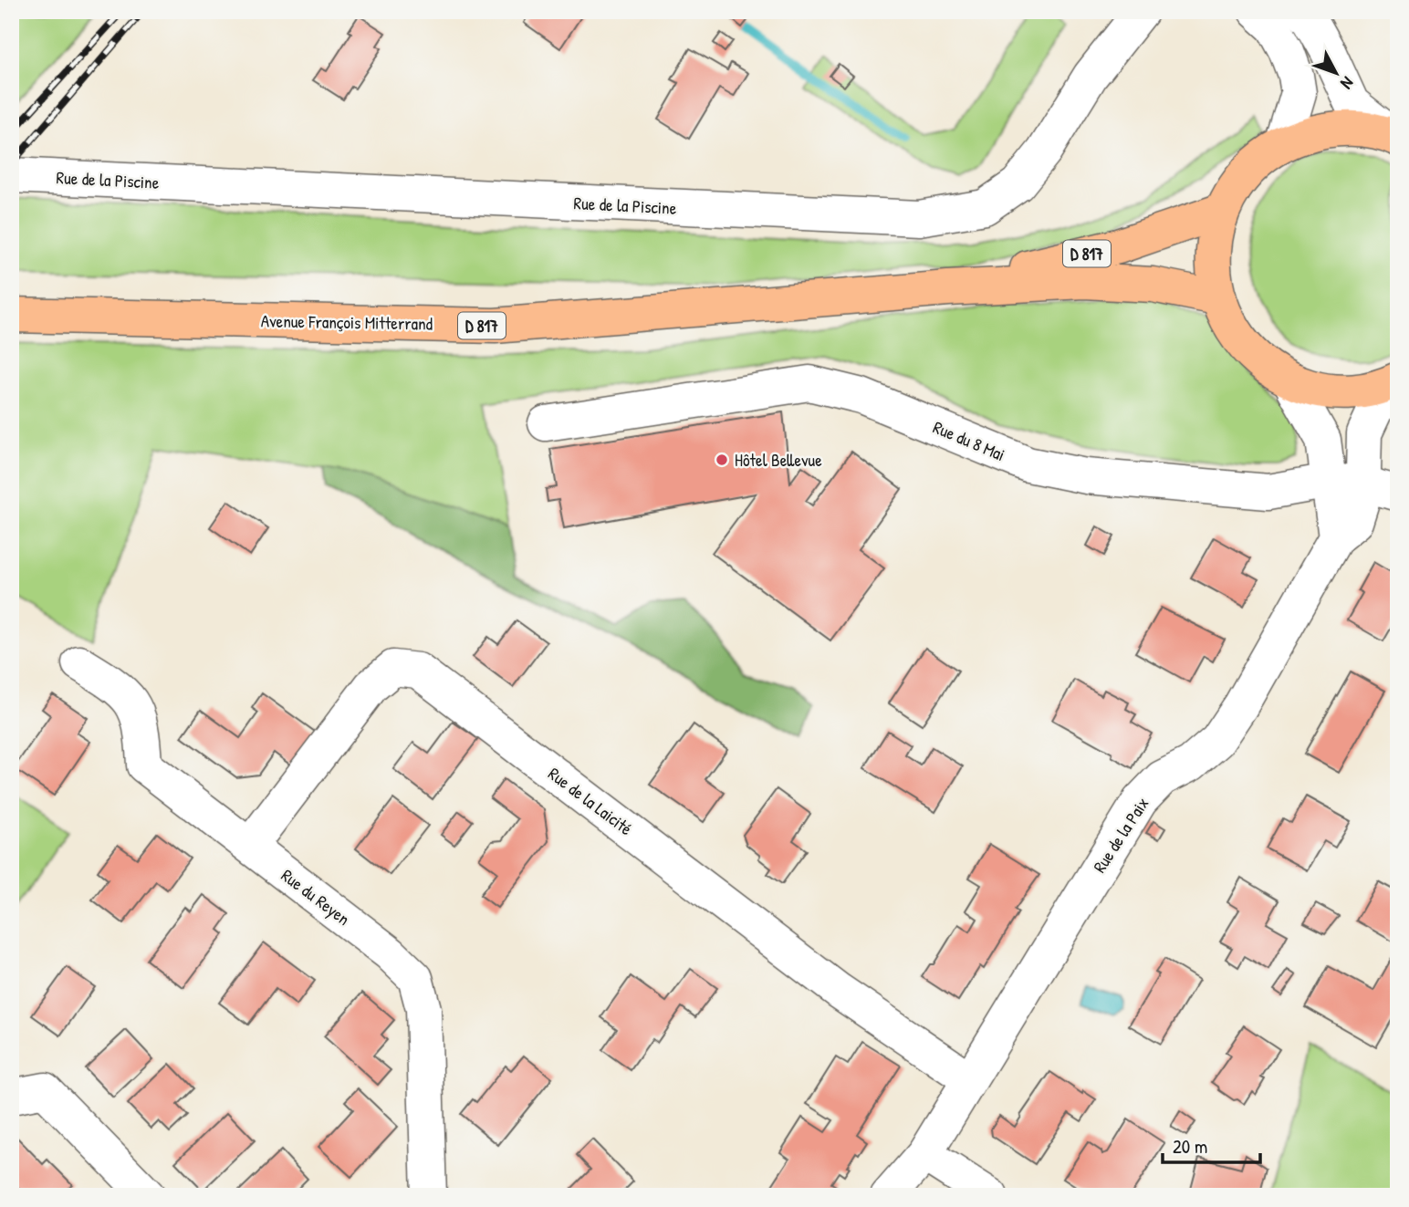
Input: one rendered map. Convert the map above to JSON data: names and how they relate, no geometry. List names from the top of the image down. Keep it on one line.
{"streets":{"main road":["D 817","Avenue François Mitterrand"],"street":["Rue de la Piscine","Rue du 8 Mai","Rue de la Laicité","Rue de la Paix","Rue du Reyen"]},"crossings":[["Rue du 8 Mai","Rue de la Paix"],["Rue de la Laicité","Rue de la Paix"],["Rue de la Laicité","Rue du Reyen"]],"places":["Hôtel Bellevue"],"scale_bar":"20 m","north":"bottom right"}
